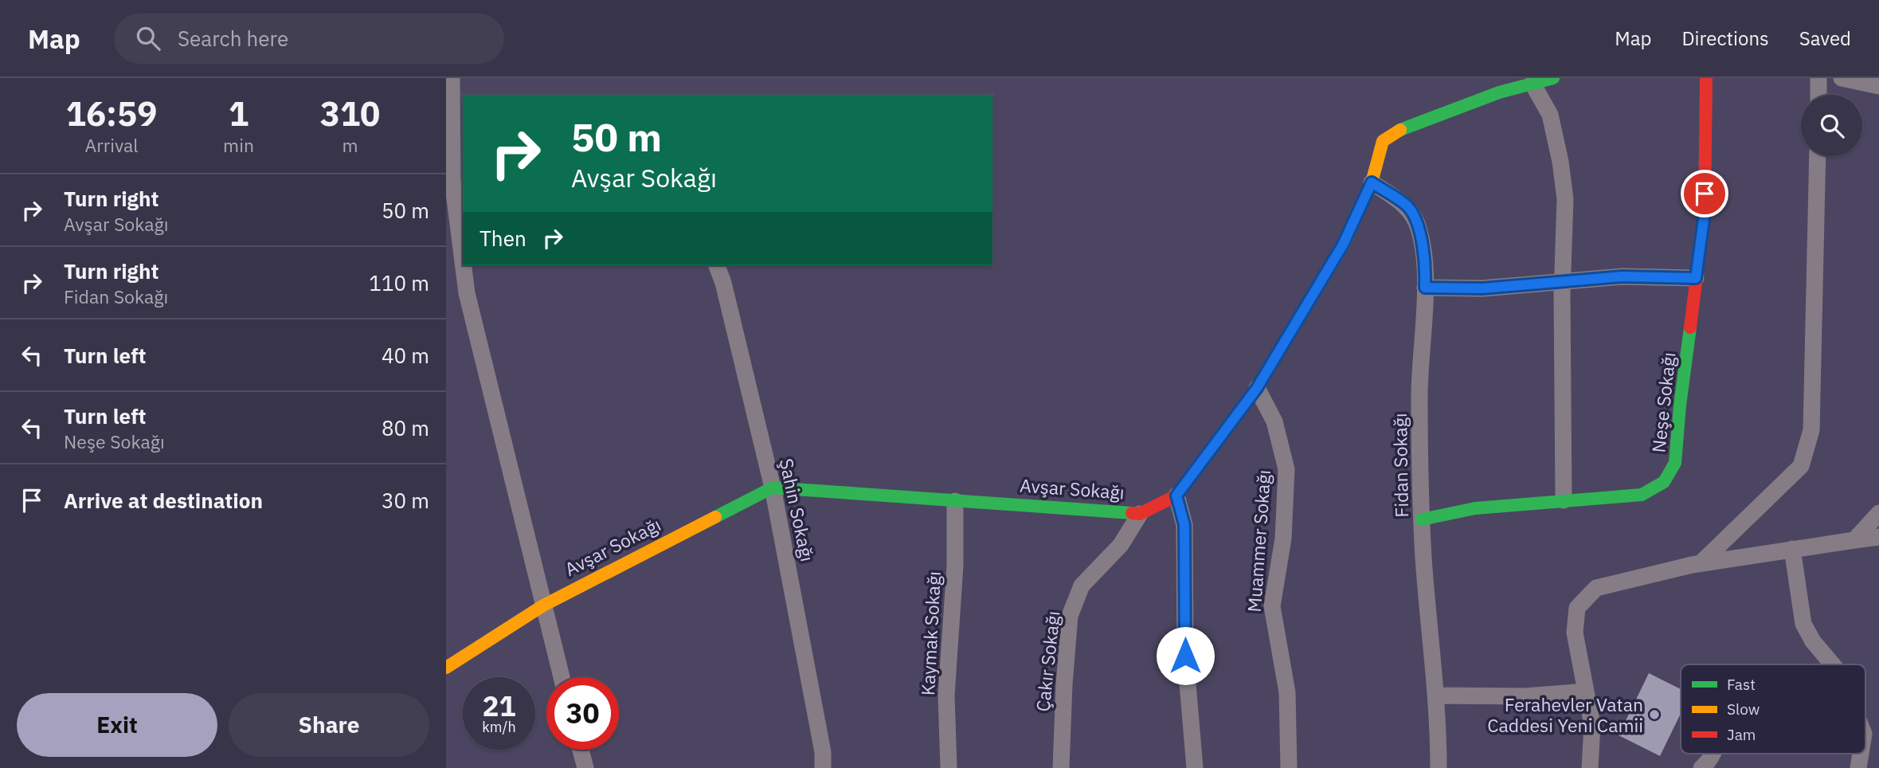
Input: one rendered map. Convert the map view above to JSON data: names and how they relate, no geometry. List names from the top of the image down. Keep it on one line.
{"streets":{"street":["Neşe Sokağı","Fidan Sokağı","Avşar Sokağı","Şahin Sokağı","Muammer Sokağı","Kaymak Sokağı","Çakır Sokağı"]},"crossings":[["Neşe Sokağı","Fidan Sokağı"],["Fidan Sokağı","Avşar Sokağı"],["Avşar Sokağı","Şahin Sokağı"],["Avşar Sokağı","Muammer Sokağı"],["Avşar Sokağı","Kaymak Sokağı"],["Avşar Sokağı","Çakır Sokağı"]],"places":["Ferahevler Vatan Caddesi Yeni Camii"],"legend":["Fast","Slow","Jam"],"page":{"header":"Map","search":"Search here","nav":["Map","Directions","Saved"],"eta":["16:59","Arrival","1","min","310","m"],"turn":["50 m","Avşar Sokağı"],"list":[{"name":"Turn right","note":"Avşar Sokağı","value":"50 m"},{"name":"Turn right","note":"Fidan Sokağı","value":"110 m"},{"name":"Turn left","value":"40 m"},{"name":"Turn left","note":"Neşe Sokağı","value":"80 m"},{"name":"Arrive at destination","value":"30 m"}],"then":"Then","speed":"21 km/h","limit":"30","buttons":["Exit","Share"]}}
